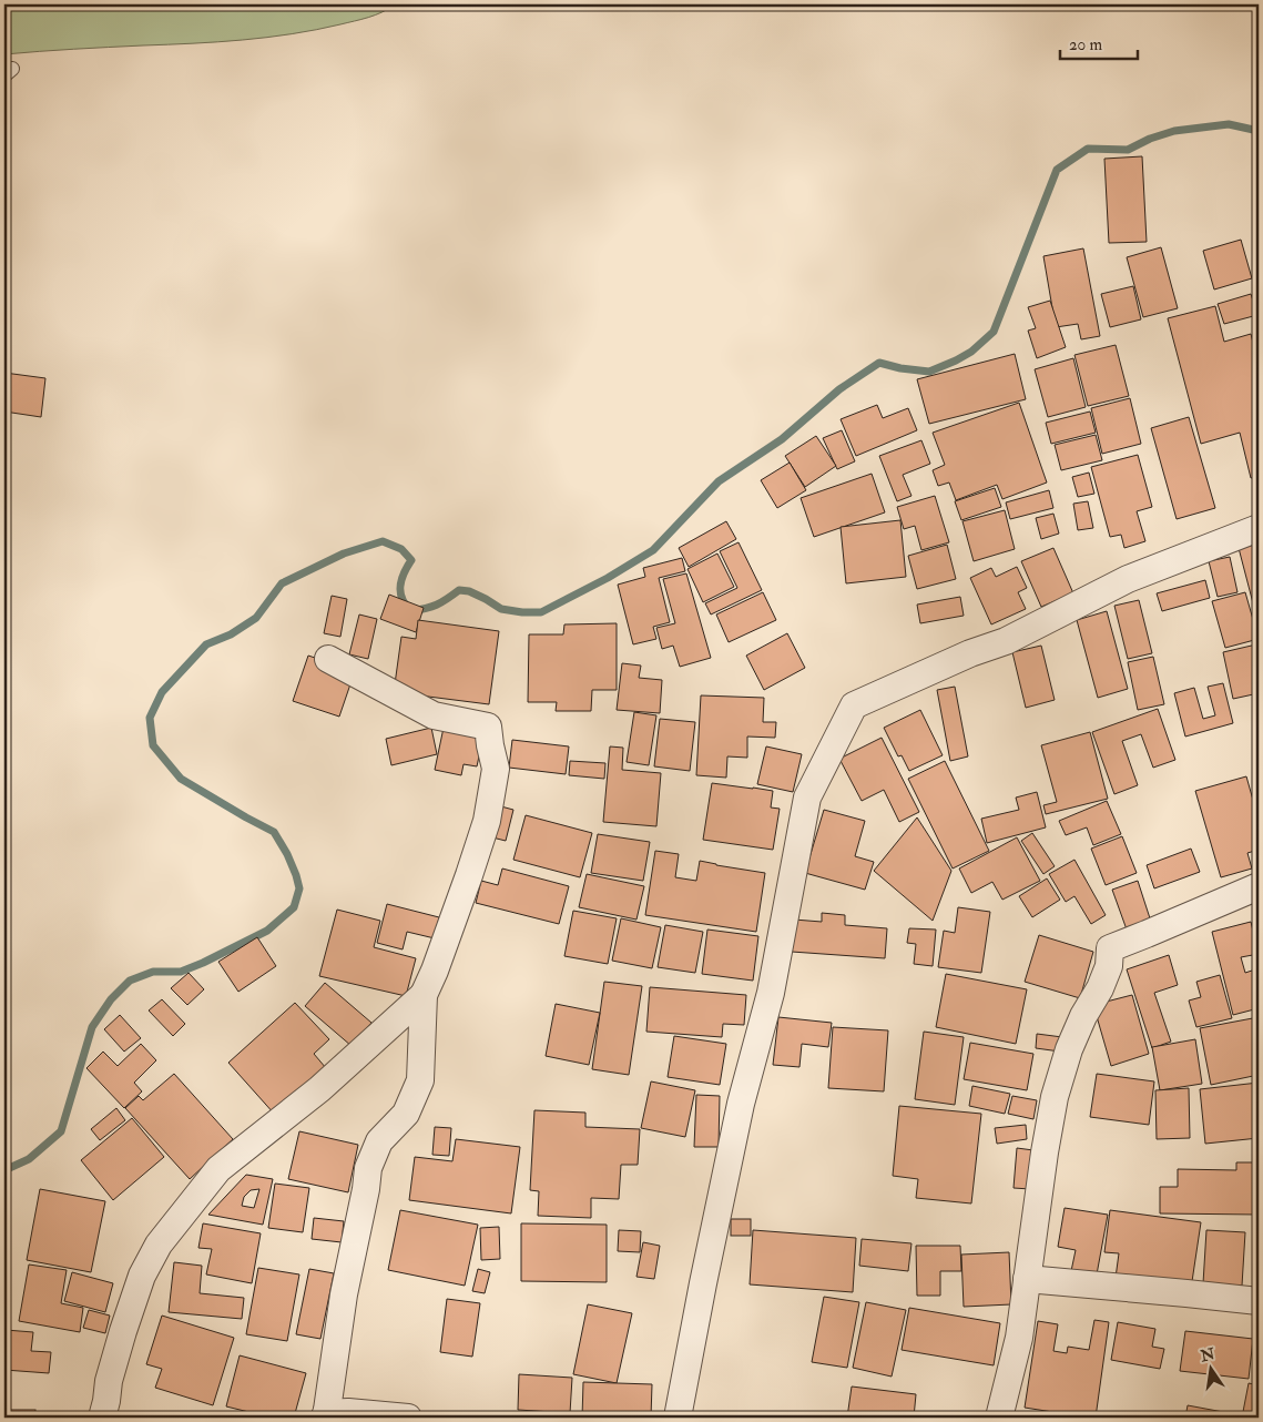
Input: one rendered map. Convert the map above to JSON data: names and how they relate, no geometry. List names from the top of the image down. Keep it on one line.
{"scale_bar":"20 m","north":"top"}
